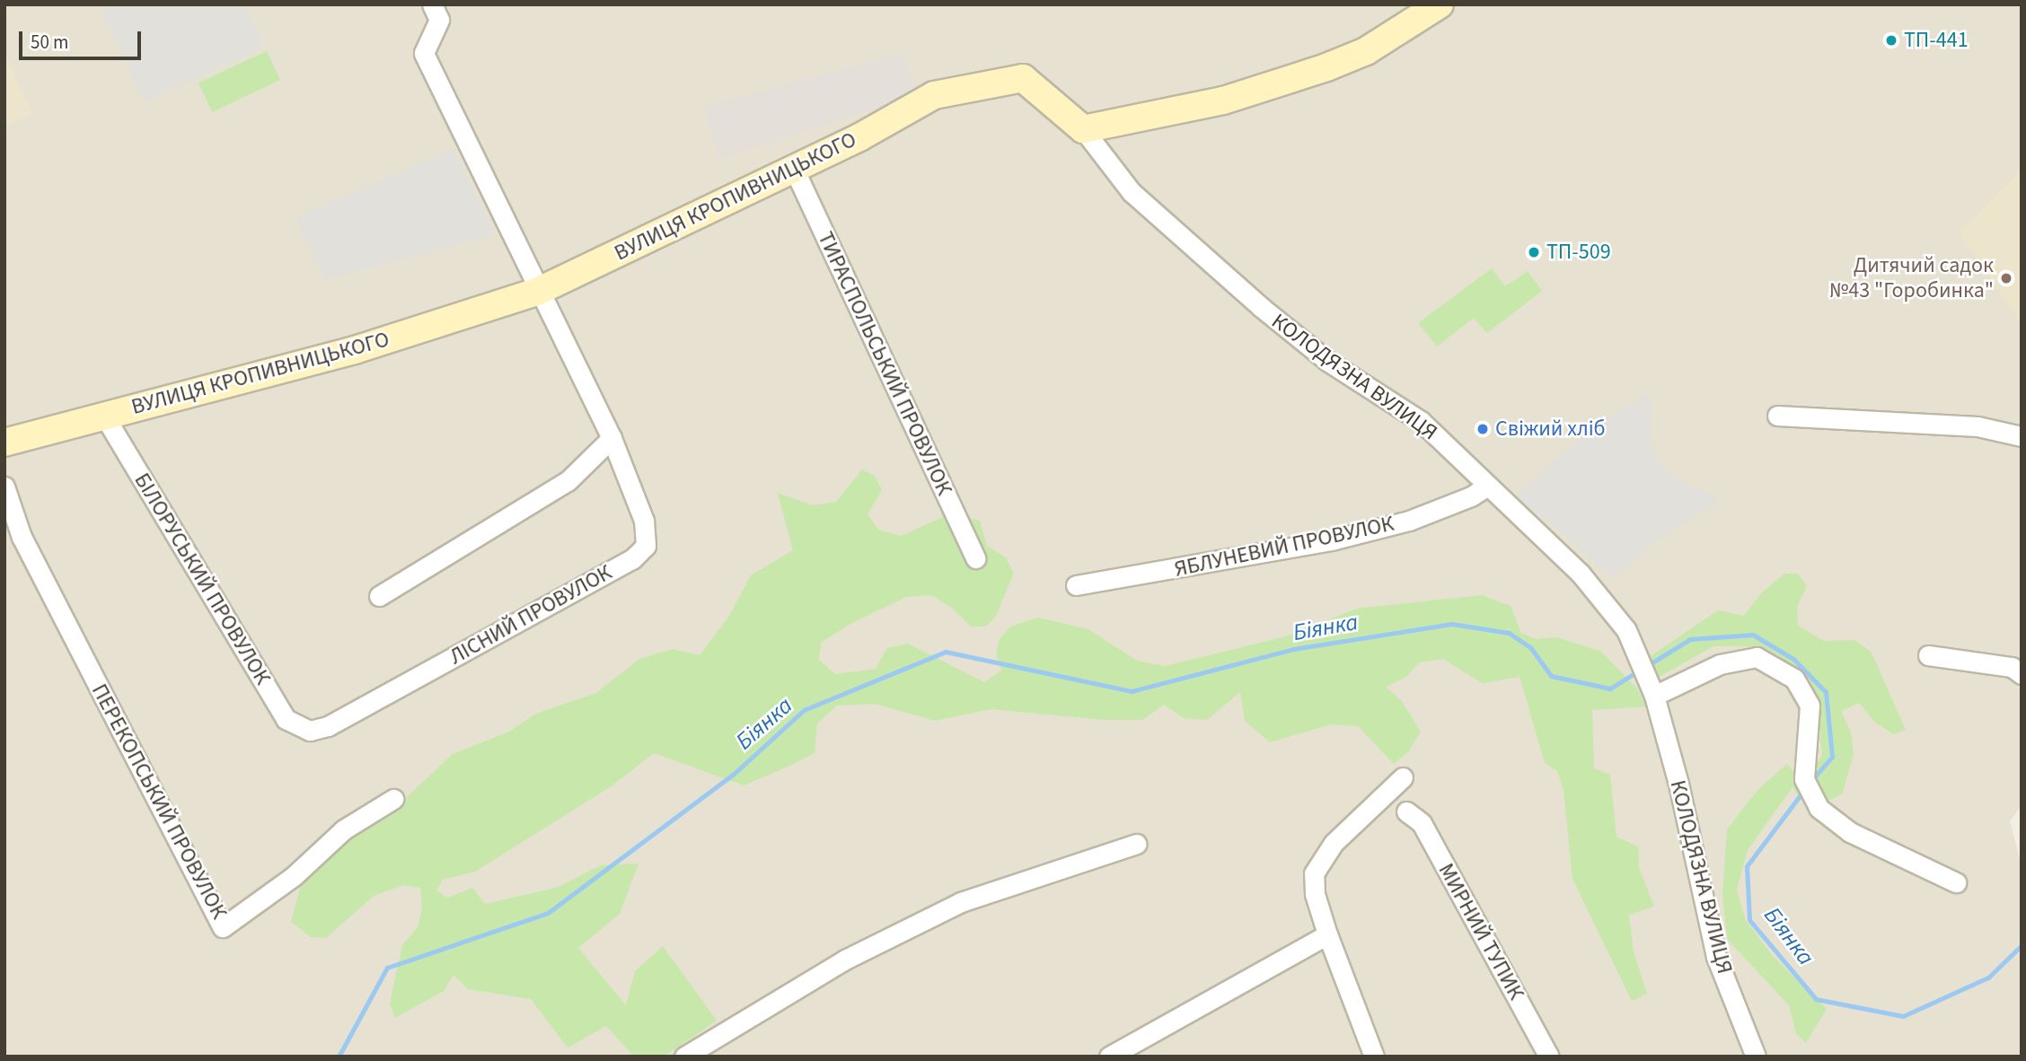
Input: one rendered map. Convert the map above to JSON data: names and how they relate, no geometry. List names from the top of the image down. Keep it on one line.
{"streets":{"main road":["ВУЛИЦЯ КРОПИВНИЦЬКОГО"],"street":["ТИРАСПОЛЬСЬКИЙ ПРОВУЛОК","КОЛОДЯЗНА ВУЛИЦЯ","ЯБЛУНЕВИЙ ПРОВУЛОК","БІЛОРУСЬКИЙ ПРОВУЛОК","ЛІСНИЙ ПРОВУЛОК","ПЕРЕКОПСЬКИЙ ПРОВУЛОК","МИРНИЙ ТУПИК"]},"crossings":[["ВУЛИЦЯ КРОПИВНИЦЬКОГО","ТИРАСПОЛЬСЬКИЙ ПРОВУЛОК"],["ВУЛИЦЯ КРОПИВНИЦЬКОГО","КОЛОДЯЗНА ВУЛИЦЯ"],["ВУЛИЦЯ КРОПИВНИЦЬКОГО","БІЛОРУСЬКИЙ ПРОВУЛОК"],["ВУЛИЦЯ КРОПИВНИЦЬКОГО","ЛІСНИЙ ПРОВУЛОК"],["КОЛОДЯЗНА ВУЛИЦЯ","ЯБЛУНЕВИЙ ПРОВУЛОК"],["БІЛОРУСЬКИЙ ПРОВУЛОК","ЛІСНИЙ ПРОВУЛОК"]],"water":["Біянка"],"places":["ТП-441","ТП-509","Дитячий садок №43 \"Горобинка\"","Свіжий хліб"],"scale_bar":"50 m"}
